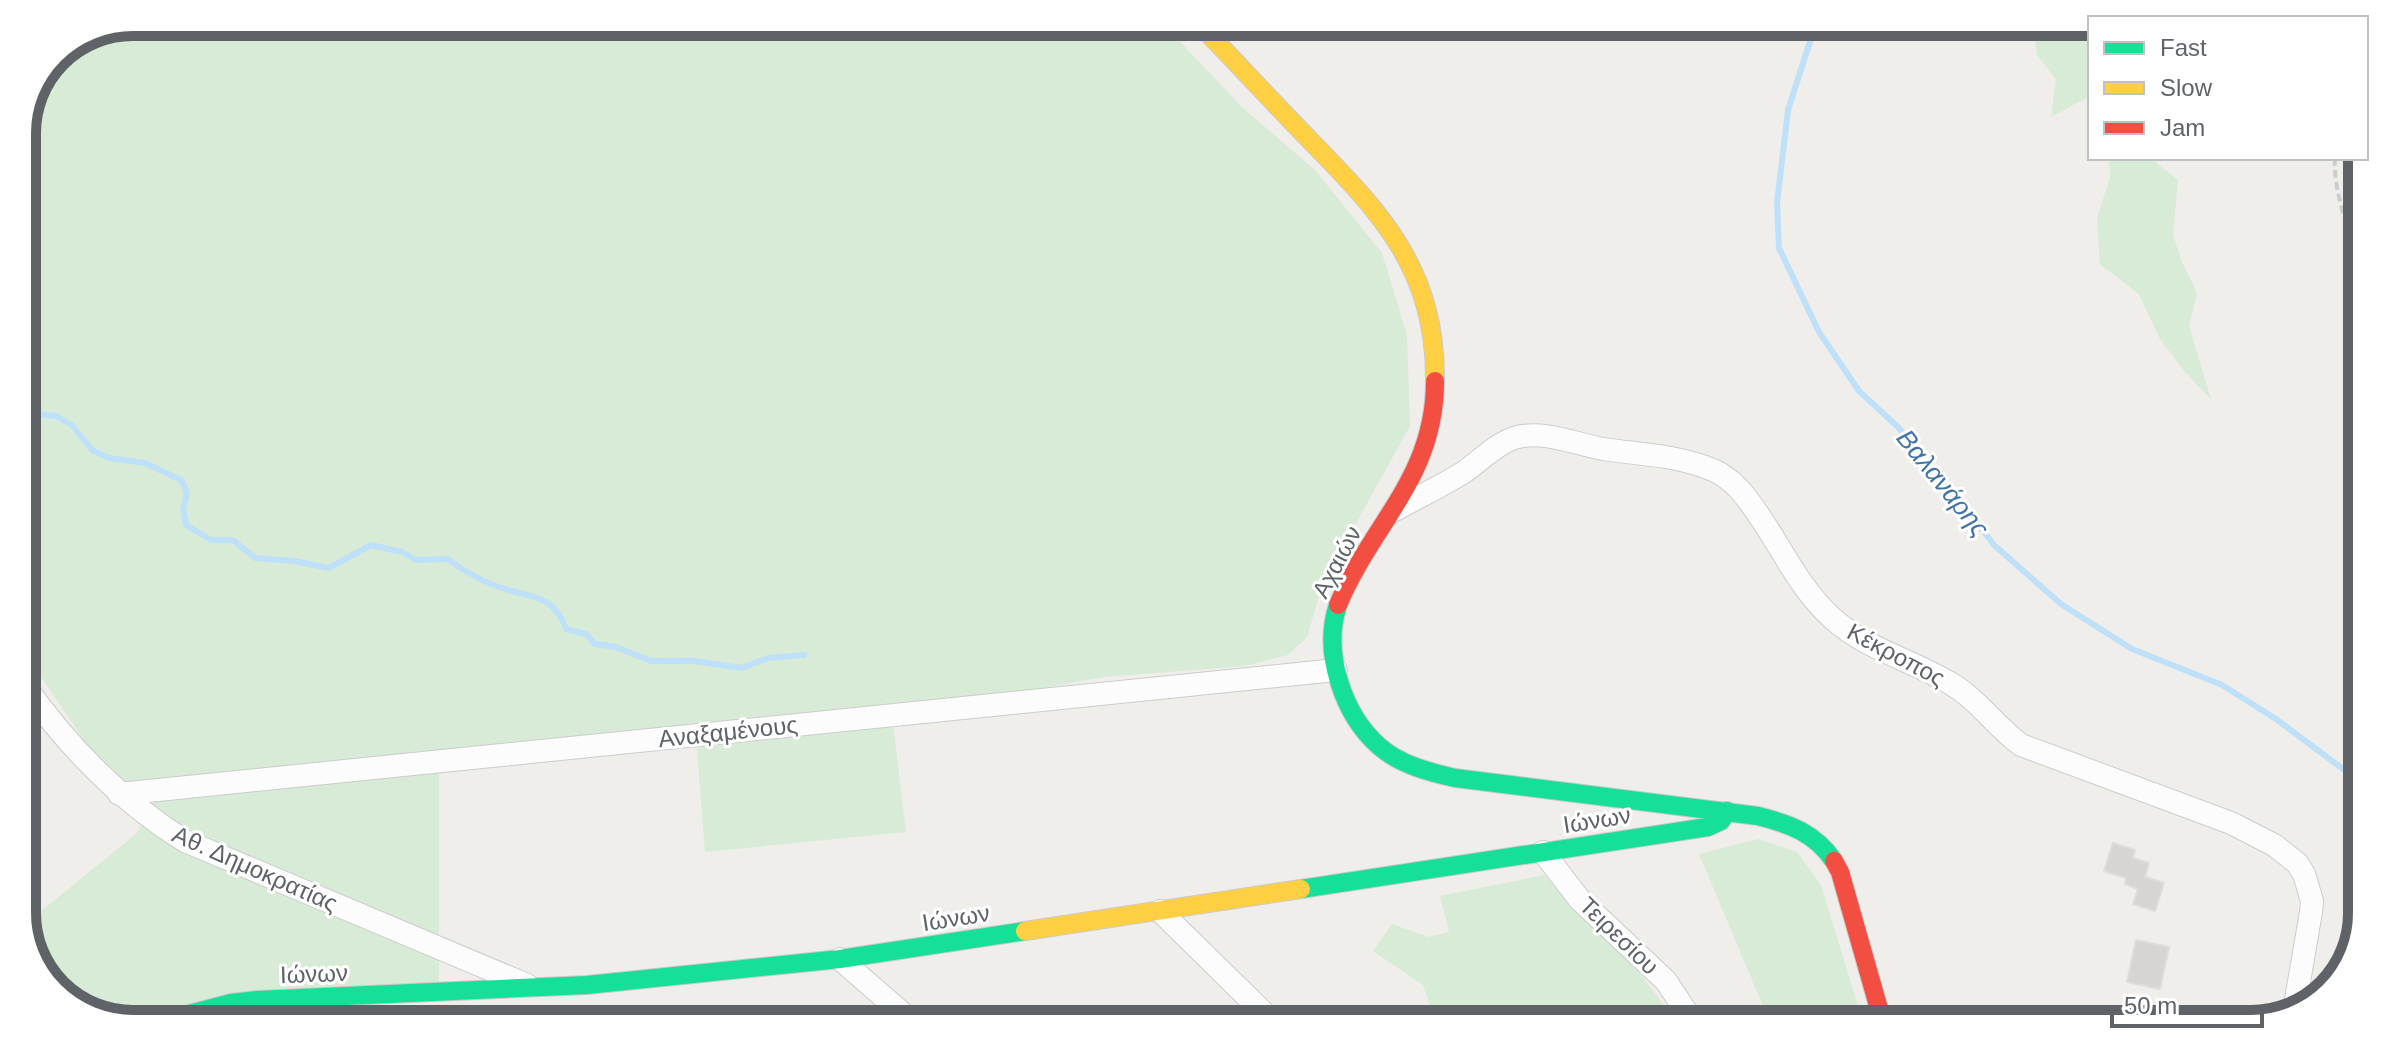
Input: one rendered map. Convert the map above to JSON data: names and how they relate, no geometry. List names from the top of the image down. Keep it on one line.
{"streets":{"street":["Αχαιών","Κέκροπος","Αναξαμένους","Ιώνων","Αθ. Δημοκρατίας","Τειρεσίου"]},"crossings":[["Αχαιών","Κέκροπος"],["Αχαιών","Αναξαμένους"],["Αχαιών","Ιώνων"],["Αναξαμένους","Αθ. Δημοκρατίας"],["Ιώνων","Αθ. Δημοκρατίας"],["Ιώνων","Τειρεσίου"]],"water":["Βαλανάρης"],"legend":["Fast","Slow","Jam"],"scale_bar":"50 m"}
